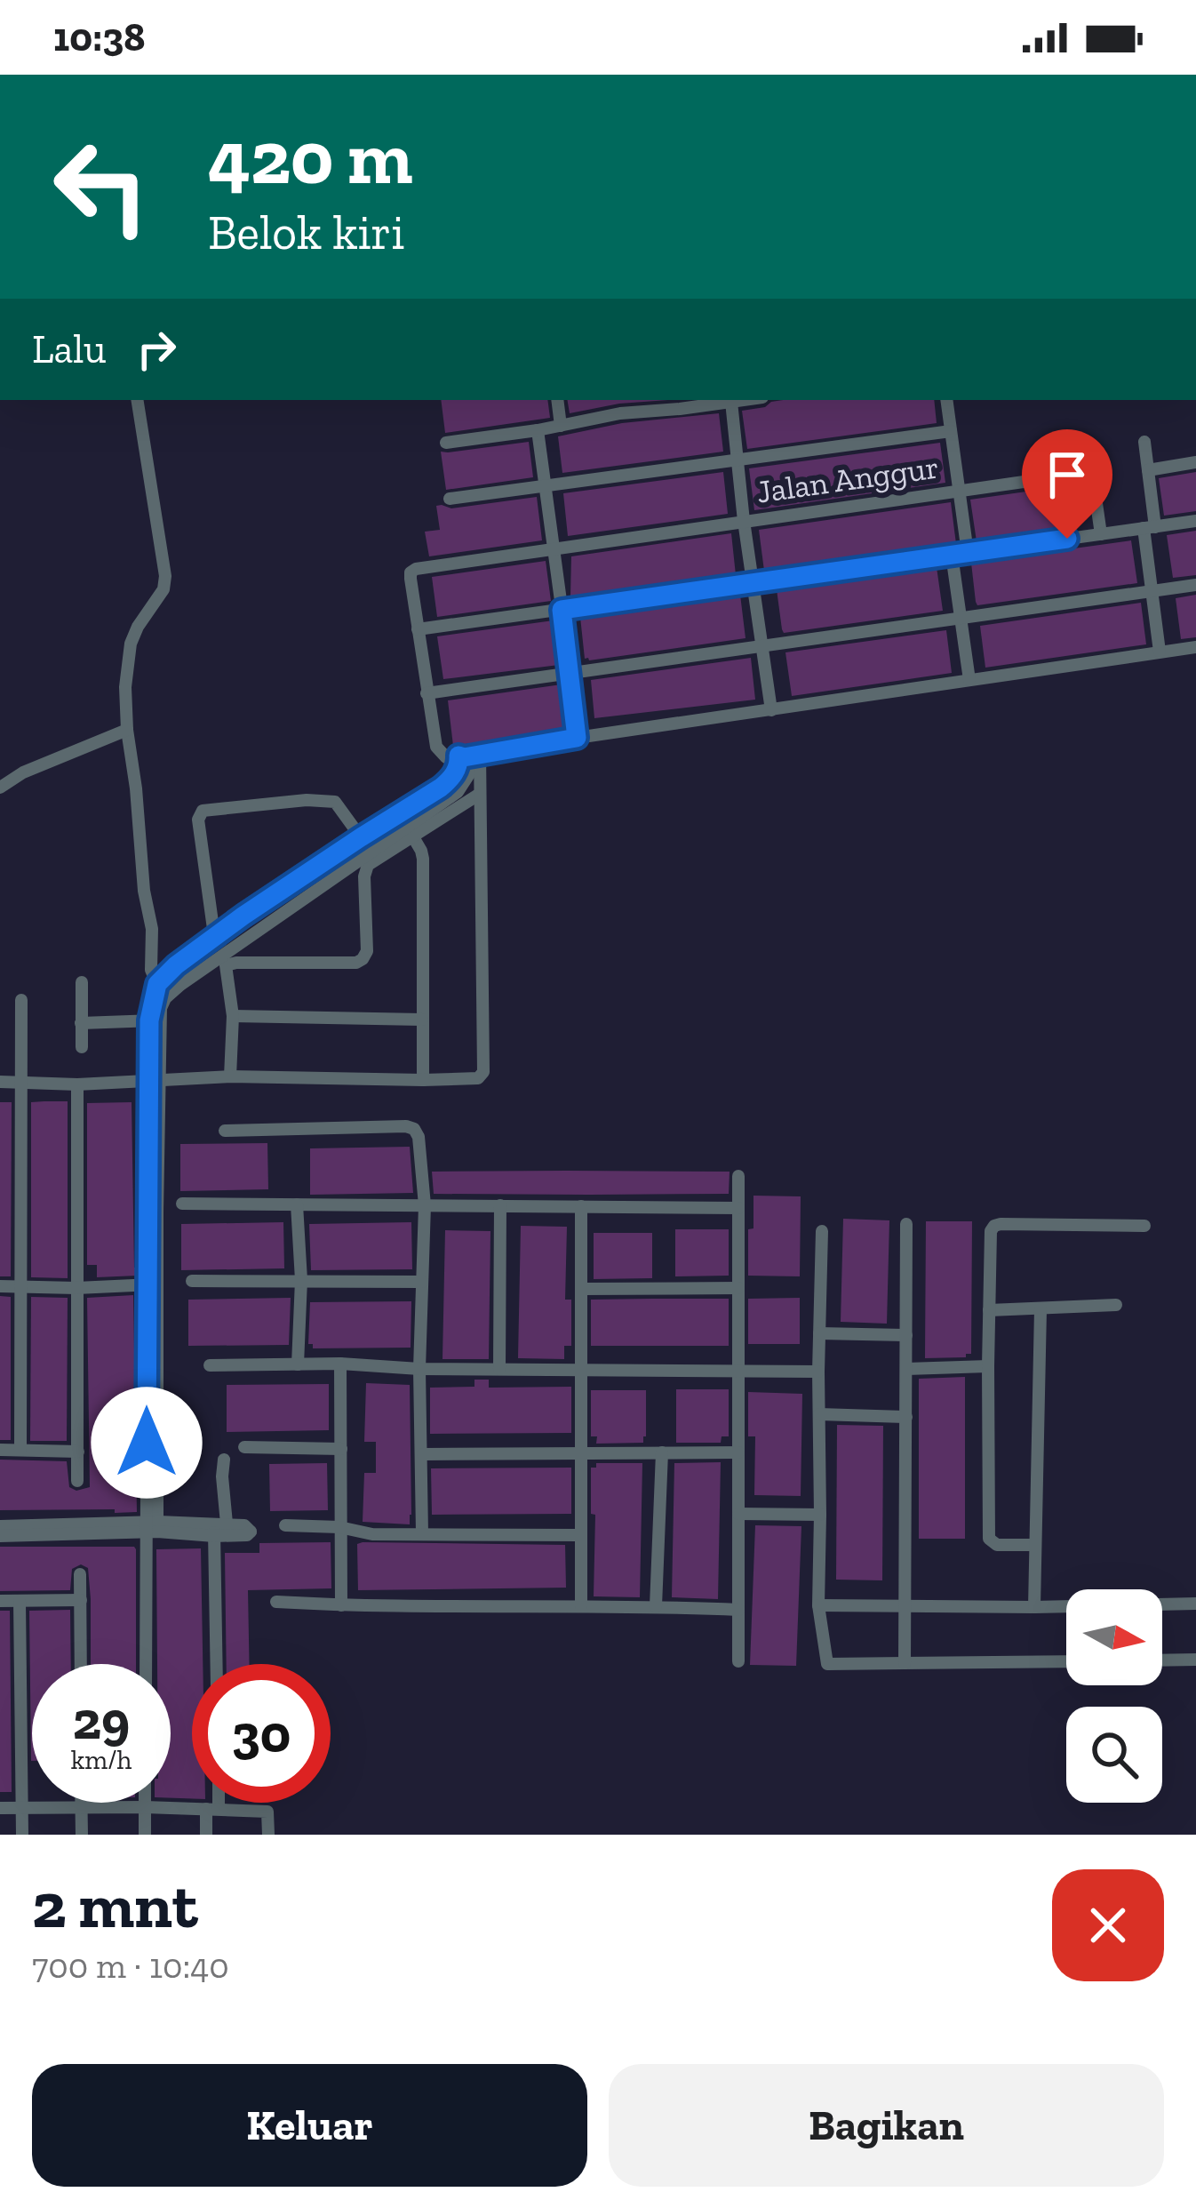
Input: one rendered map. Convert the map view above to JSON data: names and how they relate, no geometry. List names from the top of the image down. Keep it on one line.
{"streets":{"street":["Jalan Anggur"]},"north":"right","page":{"status":"10:38","turn":["420 m","Belok kiri"],"then":"Lalu","speed":"29 km/h","limit":"30","heading":["2 mnt","700 m · 10:40"],"buttons":["Keluar","Bagikan"]}}
